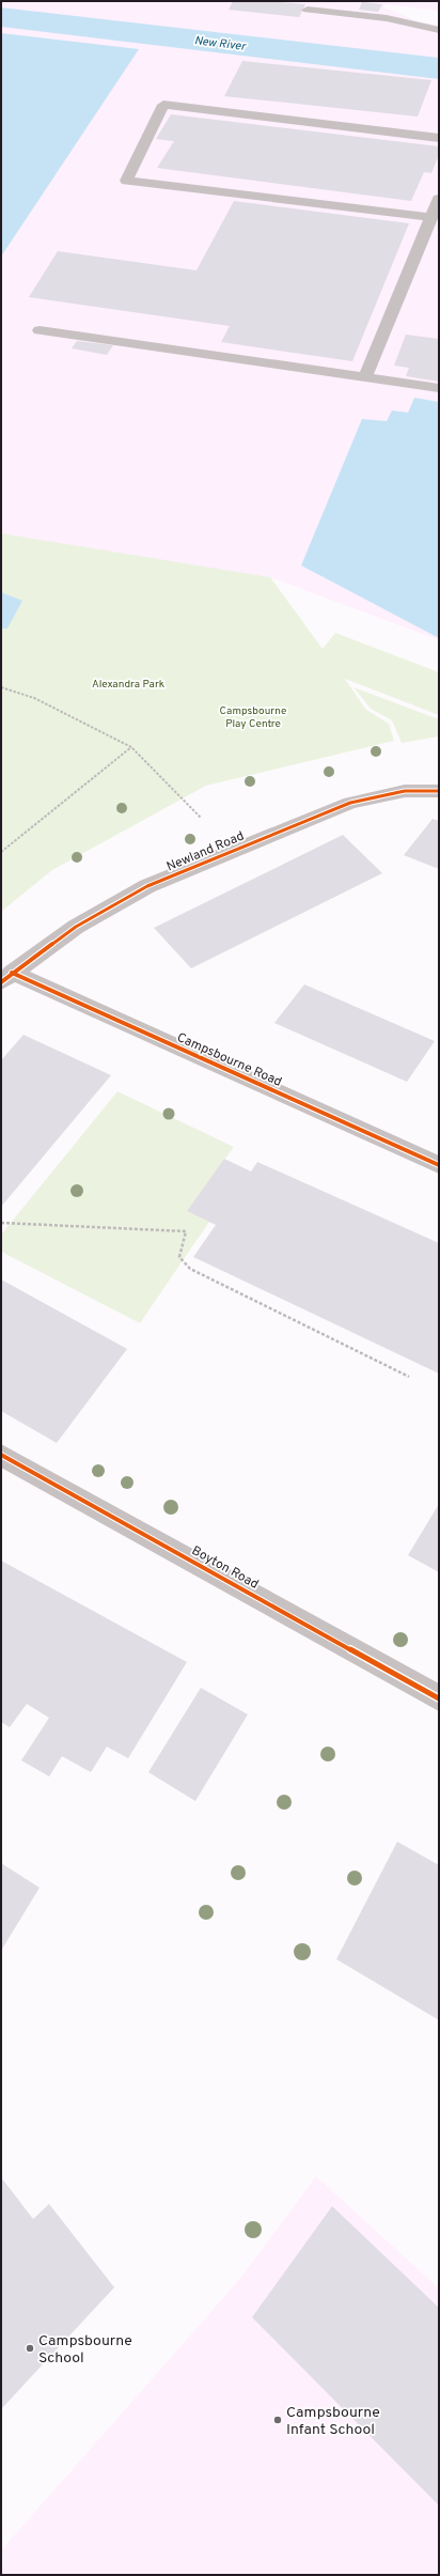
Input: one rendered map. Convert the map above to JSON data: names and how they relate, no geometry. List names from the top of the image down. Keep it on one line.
{"streets":{"street":["Newland Road","Campsbourne Road","Boyton Road"]},"crossings":[["Newland Road","Campsbourne Road"]],"water":["New River"],"parks":["Alexandra Park","Campsbourne Play Centre"],"places":["Campsbourne School","Campsbourne Infant School"]}
